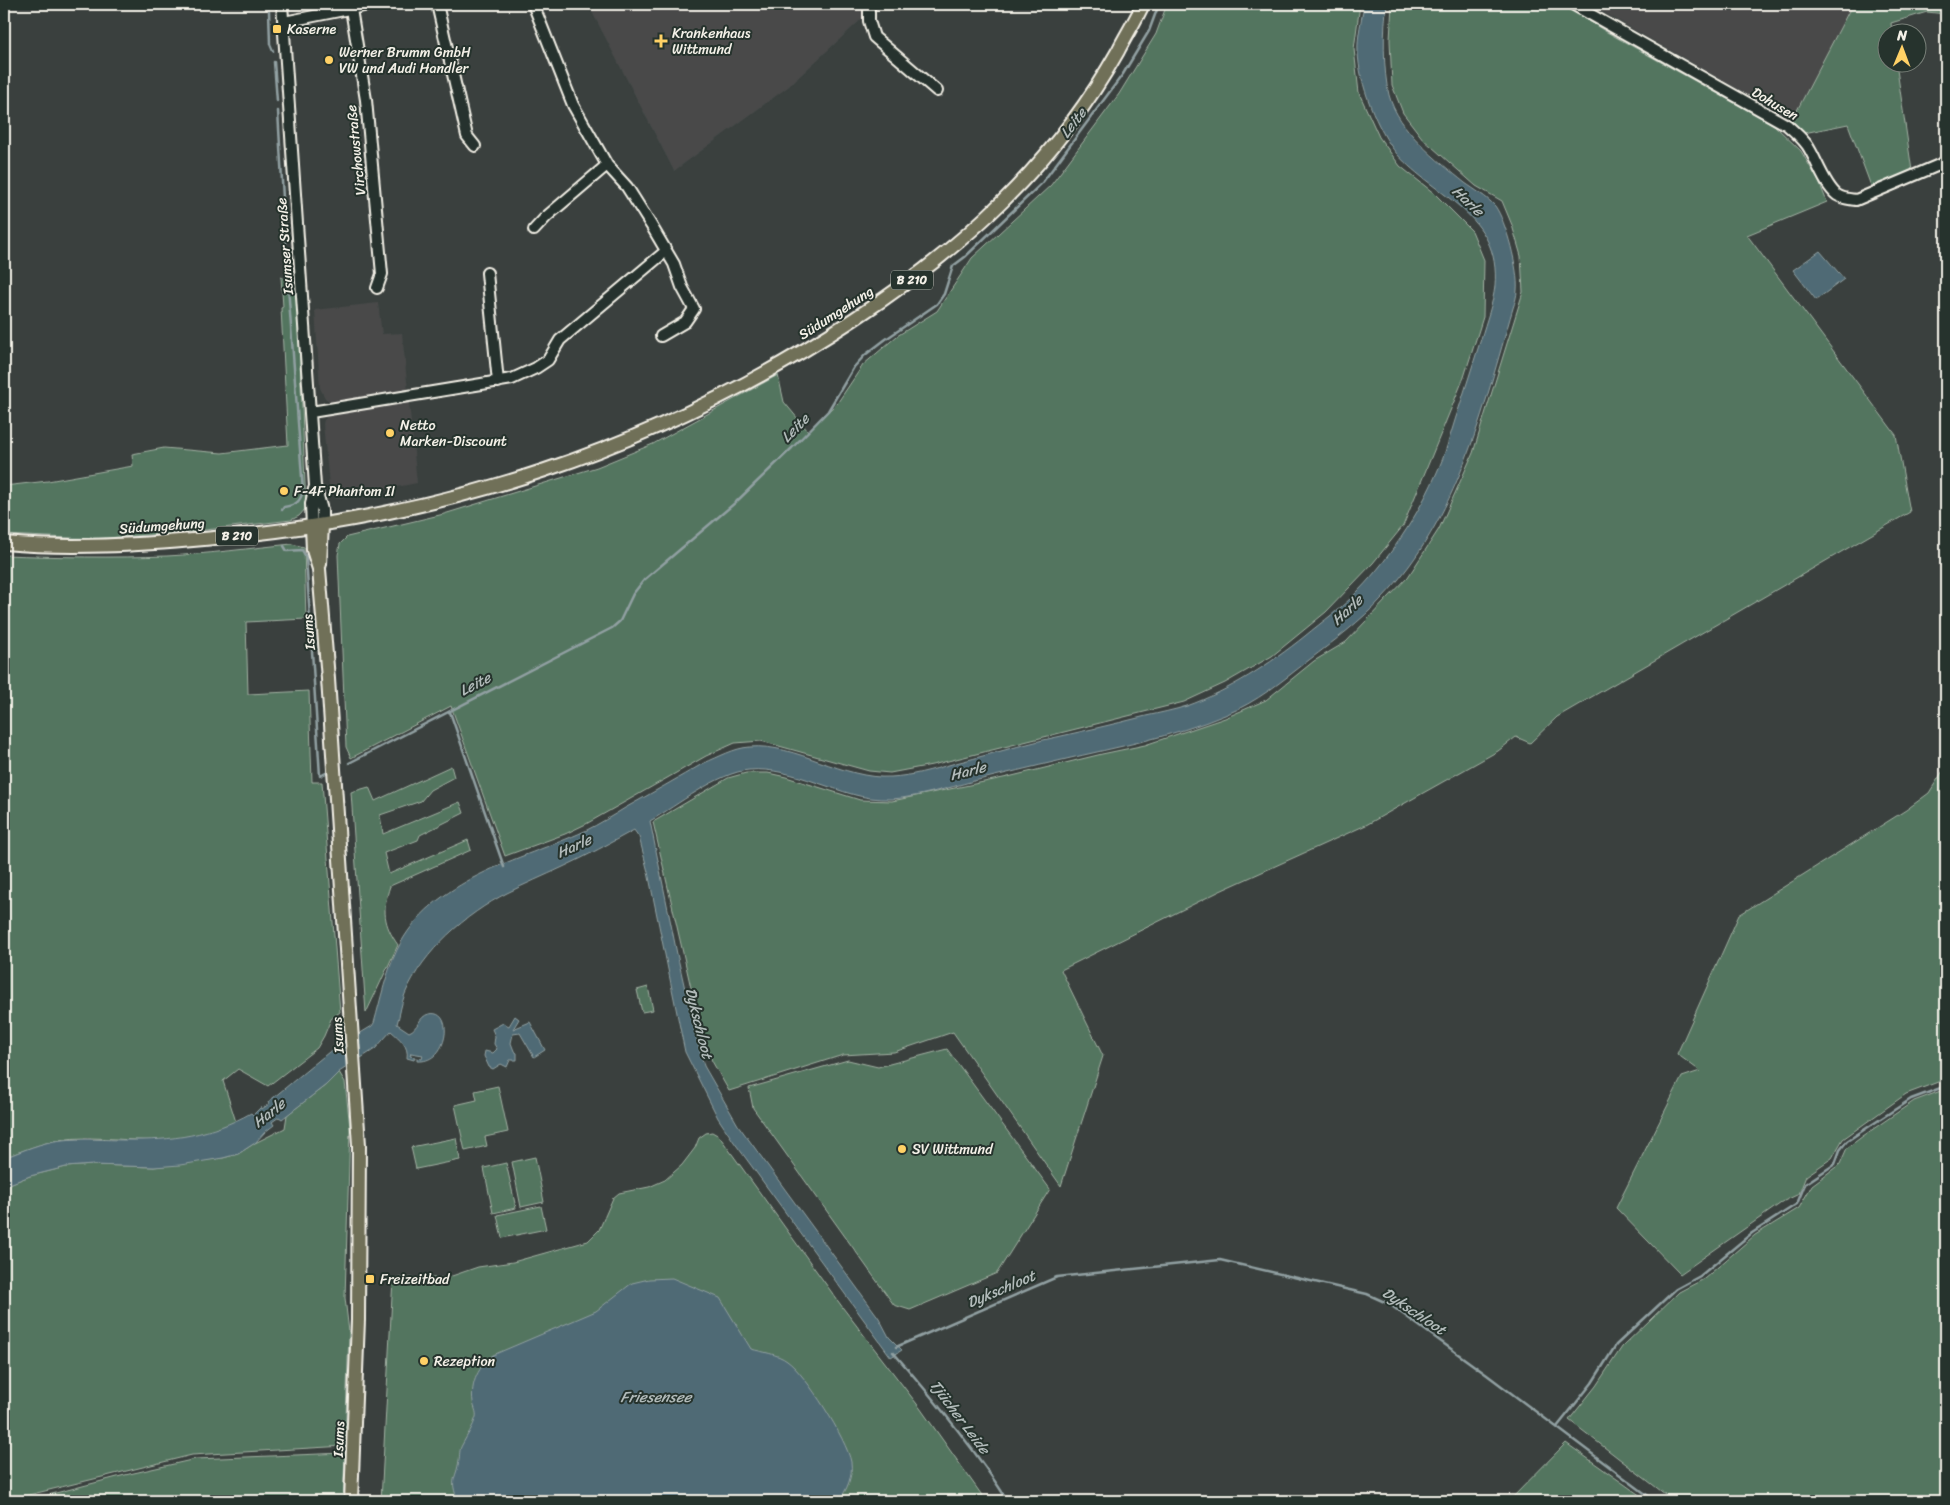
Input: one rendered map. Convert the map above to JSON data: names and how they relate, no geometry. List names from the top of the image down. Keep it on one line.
{"streets":{"main road":["B 210","Südumgehung","Isums"],"street":["Dohusen","Virchowstraße","Isumser Straße"]},"crossings":[["Isumser Straße","Südumgehung"],["Isumser Straße","Isums"],["Südumgehung","Isums"]],"water":["Leite","Harle","Dykschloot","Friesensee","Tjücher Leide"],"places":{"transit":["Kaserne","Freizeitbad"],"health":["Krankenhaus Wittmund"],"other":["Werner Brumm GmbH VW und Audi Handler","Netto Marken-Discount","F-4F Phantom II","SV Wittmund","Rezeption"]},"north":"top"}
